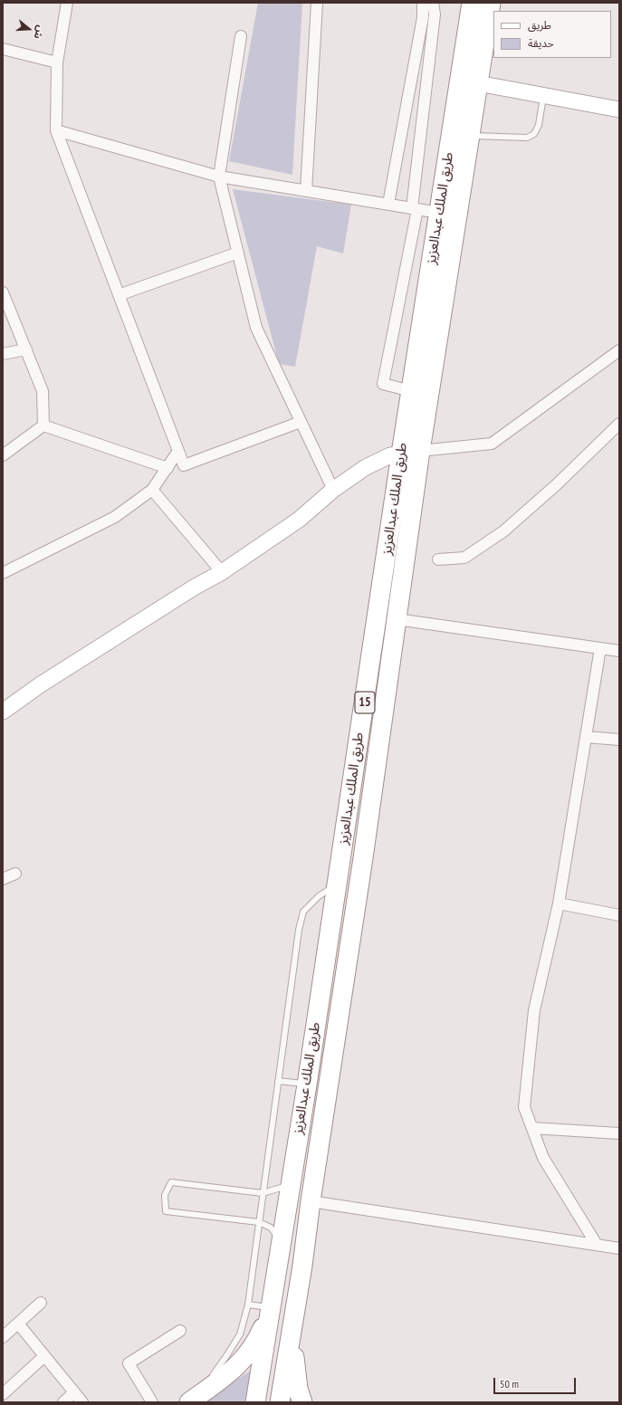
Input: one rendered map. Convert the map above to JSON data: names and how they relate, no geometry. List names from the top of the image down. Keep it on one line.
{"streets":{"highway":["طريق الملك عبدالعزيز","15"]},"legend":["طريق","حديقة"],"scale_bar":"50 m","north":"right"}
